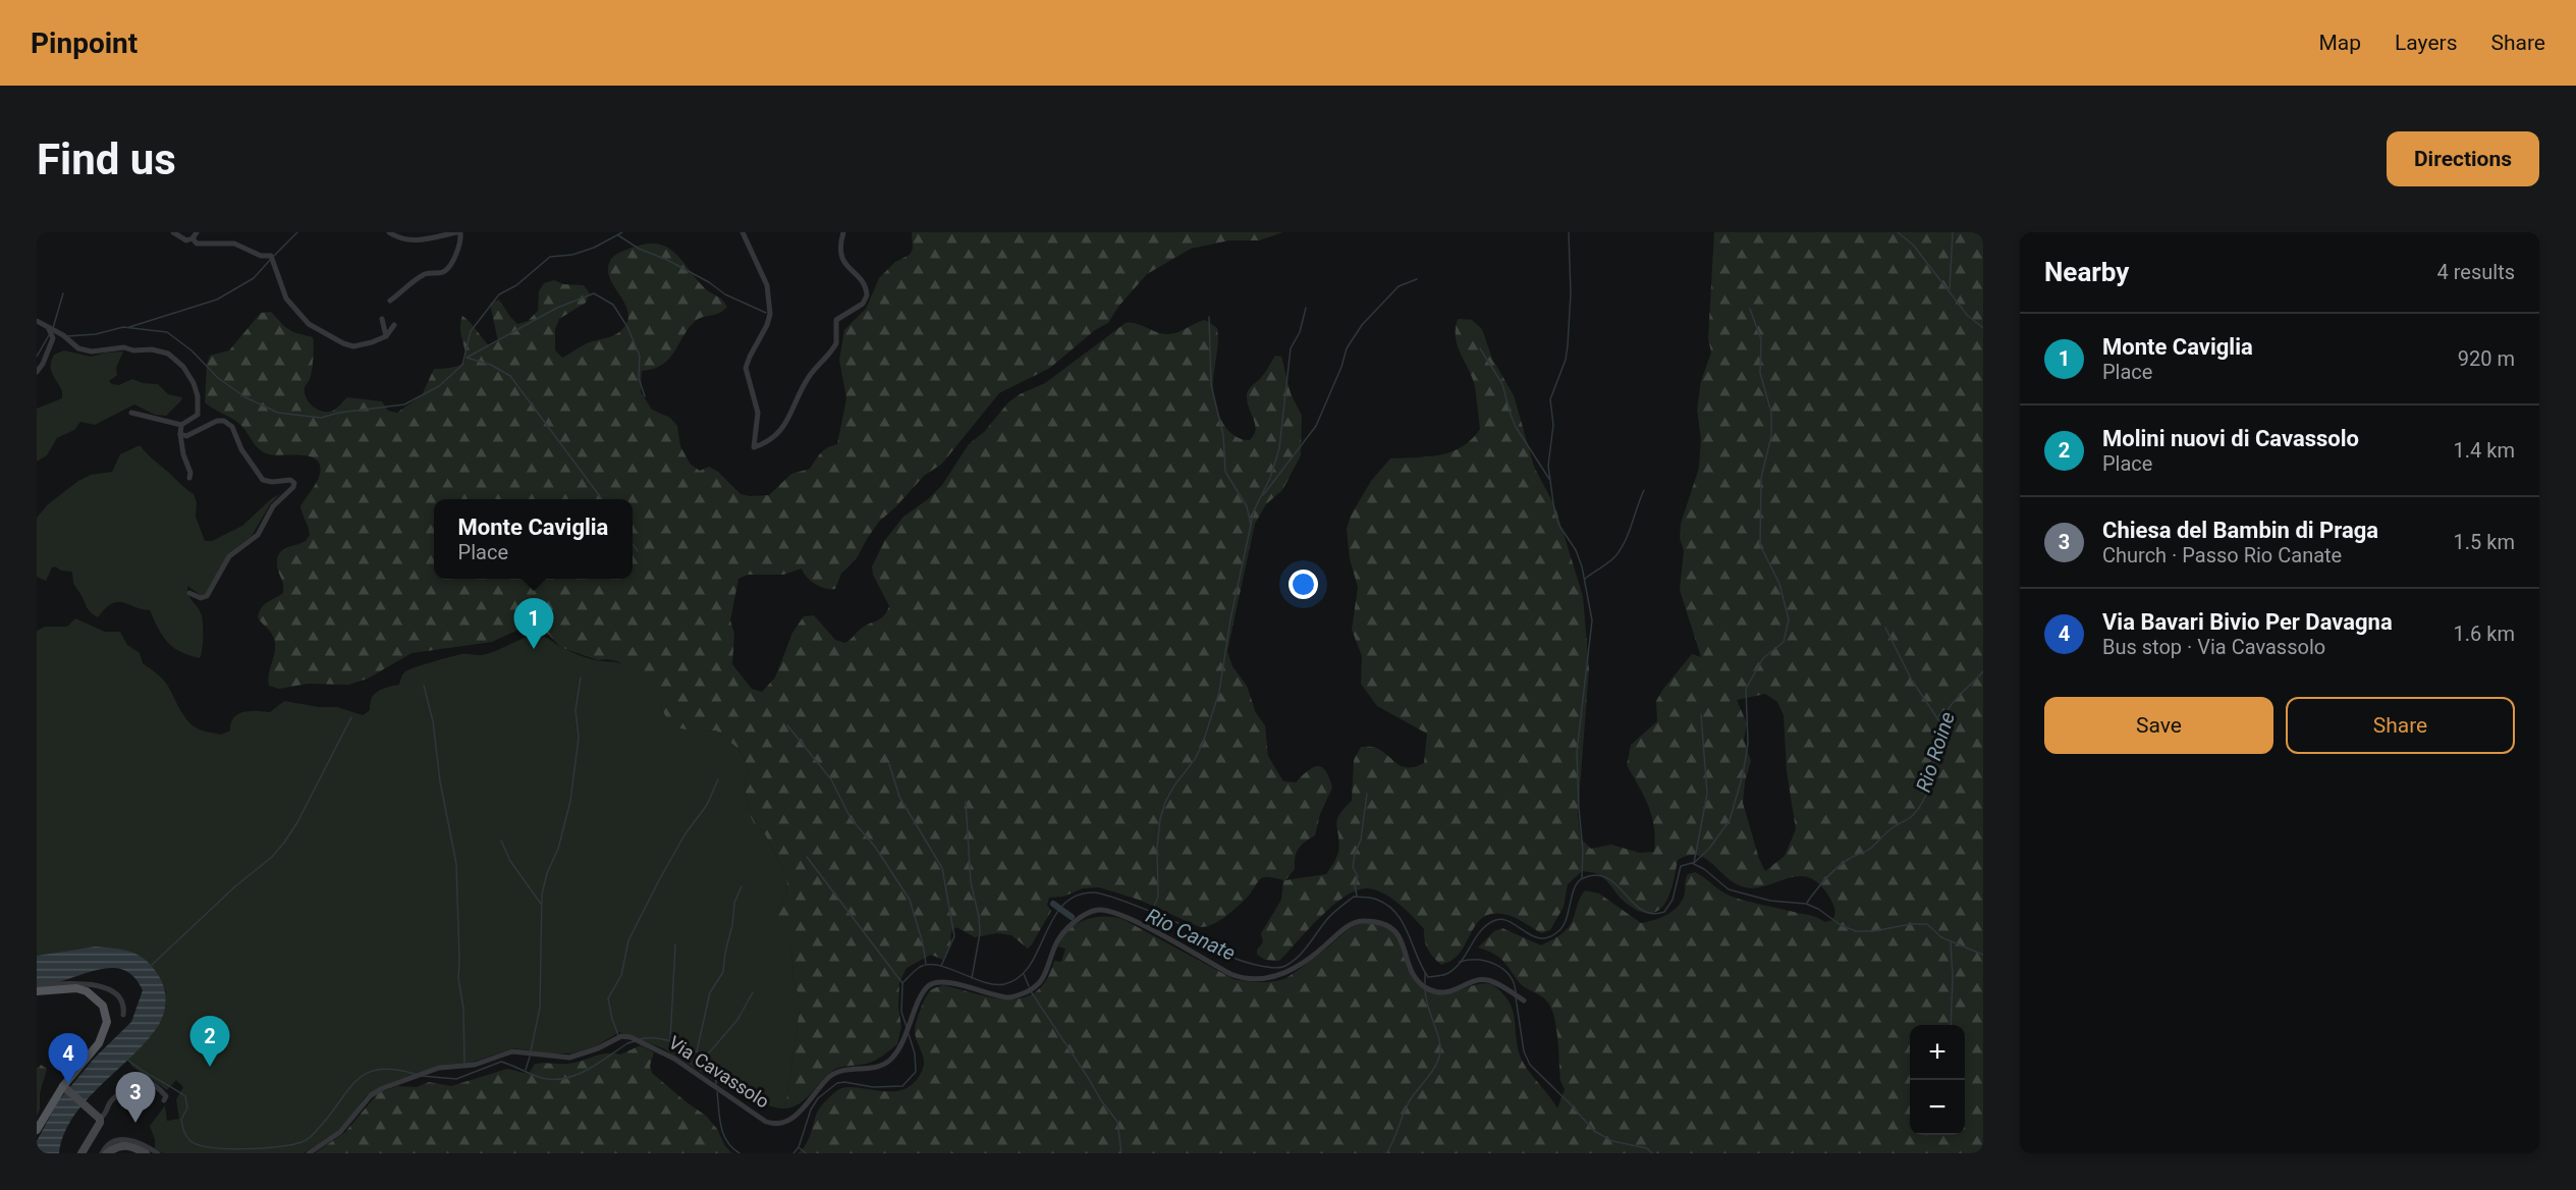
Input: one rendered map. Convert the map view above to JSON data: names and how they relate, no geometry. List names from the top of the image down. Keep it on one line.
{"streets":{"street":["Via Cavassolo"]},"water":["Rio Roine","Rio Canate"],"page":{"header":"Pinpoint","nav":["Map","Layers","Share"],"buttons":["Directions",["Save","Share"]],"title":"Find us","heading":["Nearby","4 results"],"list":[{"mark":"1","name":"Monte Caviglia","note":"Place","value":"920 m"},{"mark":"2","name":"Molini nuovi di Cavassolo","note":"Place","value":"1.4 km"},{"mark":"3","name":"Chiesa del Bambin di Praga","note":"Church · Passo Rio Canate","value":"1.5 km"},{"mark":"4","name":"Via Bavari Bivio Per Davagna","note":"Bus stop · Via Cavassolo","value":"1.6 km"}],"popup":["Monte Caviglia","Place"],"pins":["1","2","4","3"],"map_buttons":["+","−"]}}
